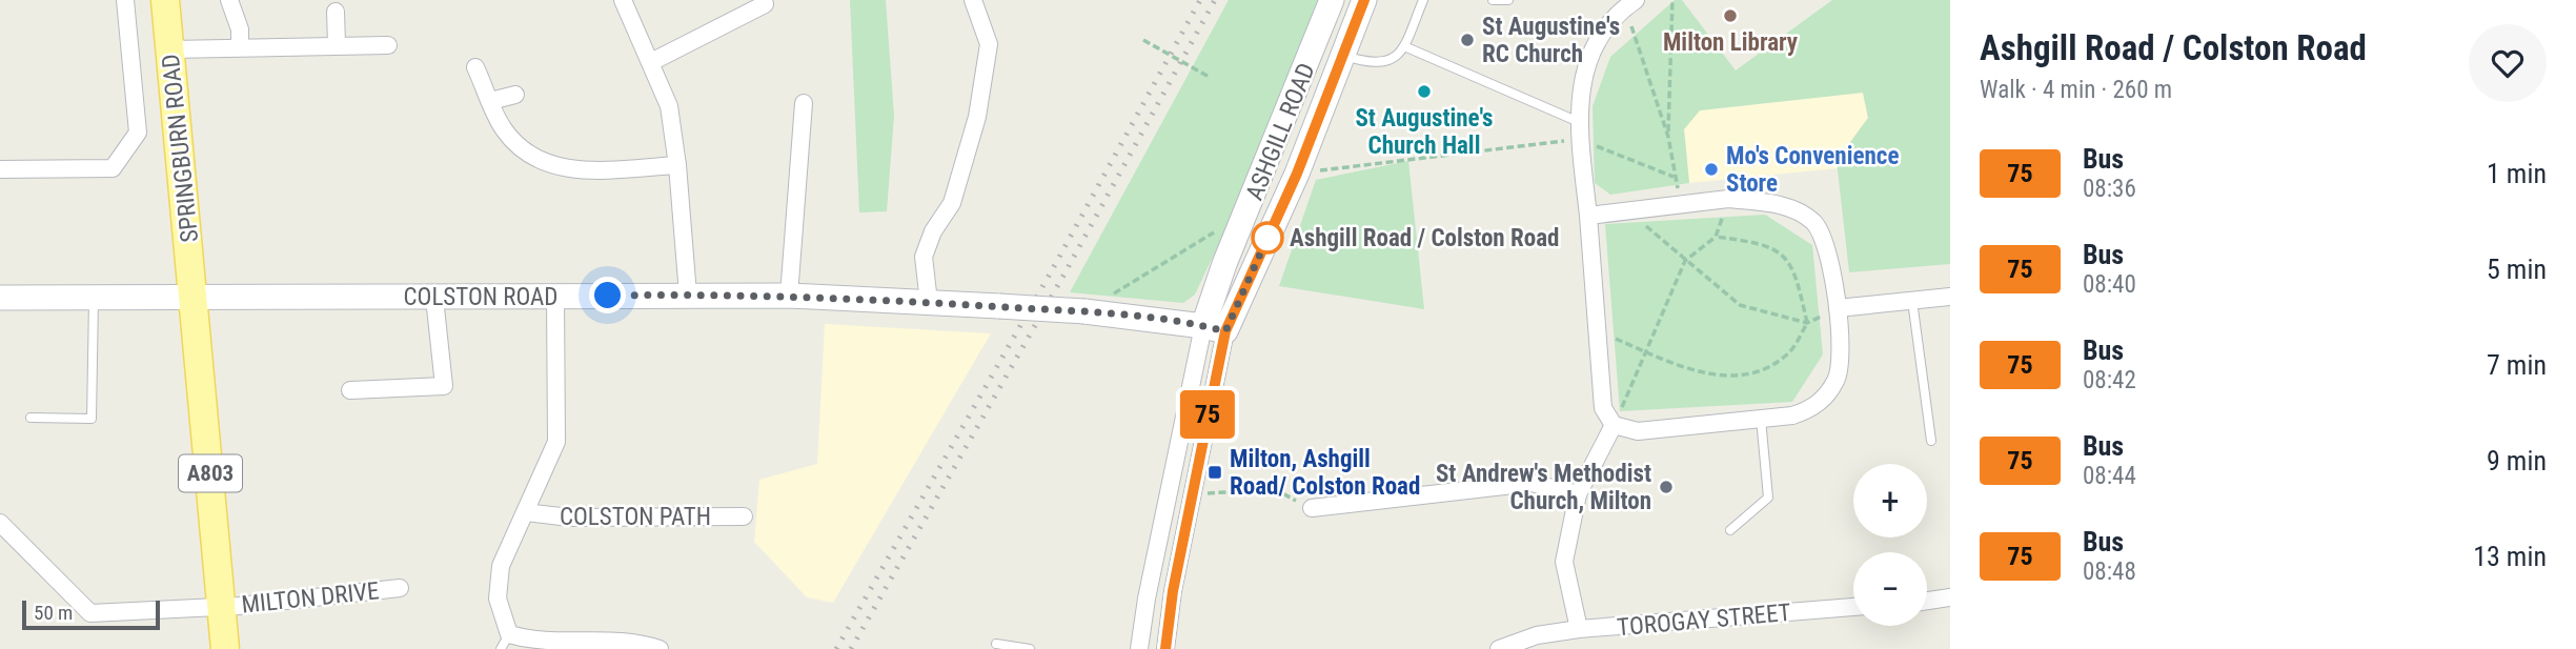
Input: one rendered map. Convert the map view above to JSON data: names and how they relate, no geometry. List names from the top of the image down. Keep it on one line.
{"streets":{"main road":["SPRINGBURN ROAD","A803"],"street":["ASHGILL ROAD","COLSTON ROAD","COLSTON PATH","MILTON DRIVE","TOROGAY STREET"]},"crossings":[["ASHGILL ROAD","COLSTON ROAD"],["SPRINGBURN ROAD","COLSTON ROAD"],["SPRINGBURN ROAD","A803"],["COLSTON ROAD","A803"],["A803","MILTON DRIVE"]],"places":{"other":["Milton Library","St Augustine's RC Church","St Augustine's Church Hall","Mo's Convenience Store","Ashgill Road / Colston Road","St Andrew's Methodist Church, Milton"],"transit":["Milton, Ashgill Road/ Colston Road"]},"lines":["bus line 75"],"scale_bar":"50 m","page":{"on_map":"75","heading":["Ashgill Road / Colston Road","Walk · 4 min · 260 m"],"list":[{"mark":"75","name":"Bus","note":"08:36","value":"1 min"},{"mark":"75","name":"Bus","note":"08:40","value":"5 min"},{"mark":"75","name":"Bus","note":"08:42","value":"7 min"},{"mark":"75","name":"Bus","note":"08:44","value":"9 min"},{"mark":"75","name":"Bus","note":"08:48","value":"13 min"}],"map_buttons":["+","−"],"scale":"50 m"}}
